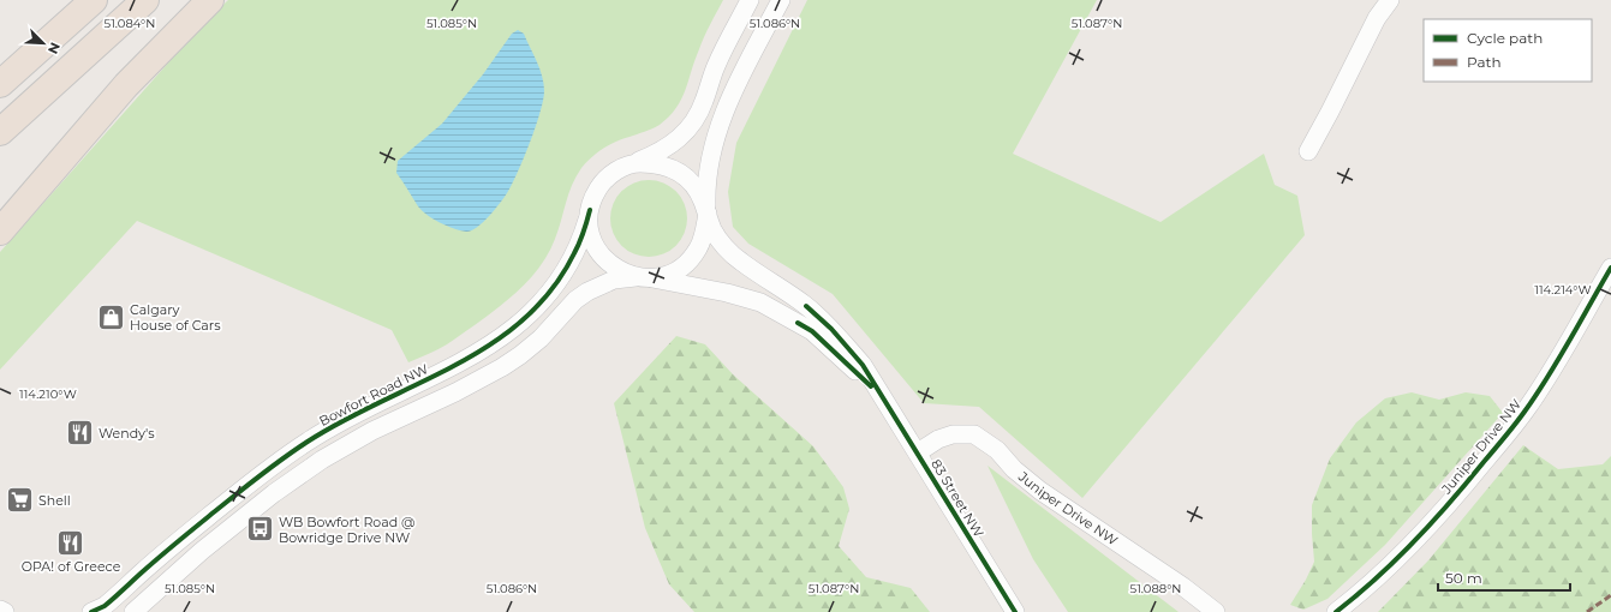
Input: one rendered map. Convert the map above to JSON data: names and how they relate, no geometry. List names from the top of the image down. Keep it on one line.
{"streets":{"street":["Bowfort Road NW","Juniper Drive NW","83 Street NW"]},"crossings":[["Bowfort Road NW","83 Street NW"],["Juniper Drive NW","83 Street NW"]],"places":{"shop":["Calgary House of Cars"],"restaurant":["Wendy's","OPA! of Greece"],"supermarket":["Shell"],"bus stop":["WB Bowfort Road @ Bowridge Drive NW"]},"legend":["Cycle path","Path"],"scale_bar":"50 m","north":"bottom right","coordinates":["51.084°N","51.085°N","51.086°N","51.087°N","114.214°W","114.210°W","51.088°N"]}
